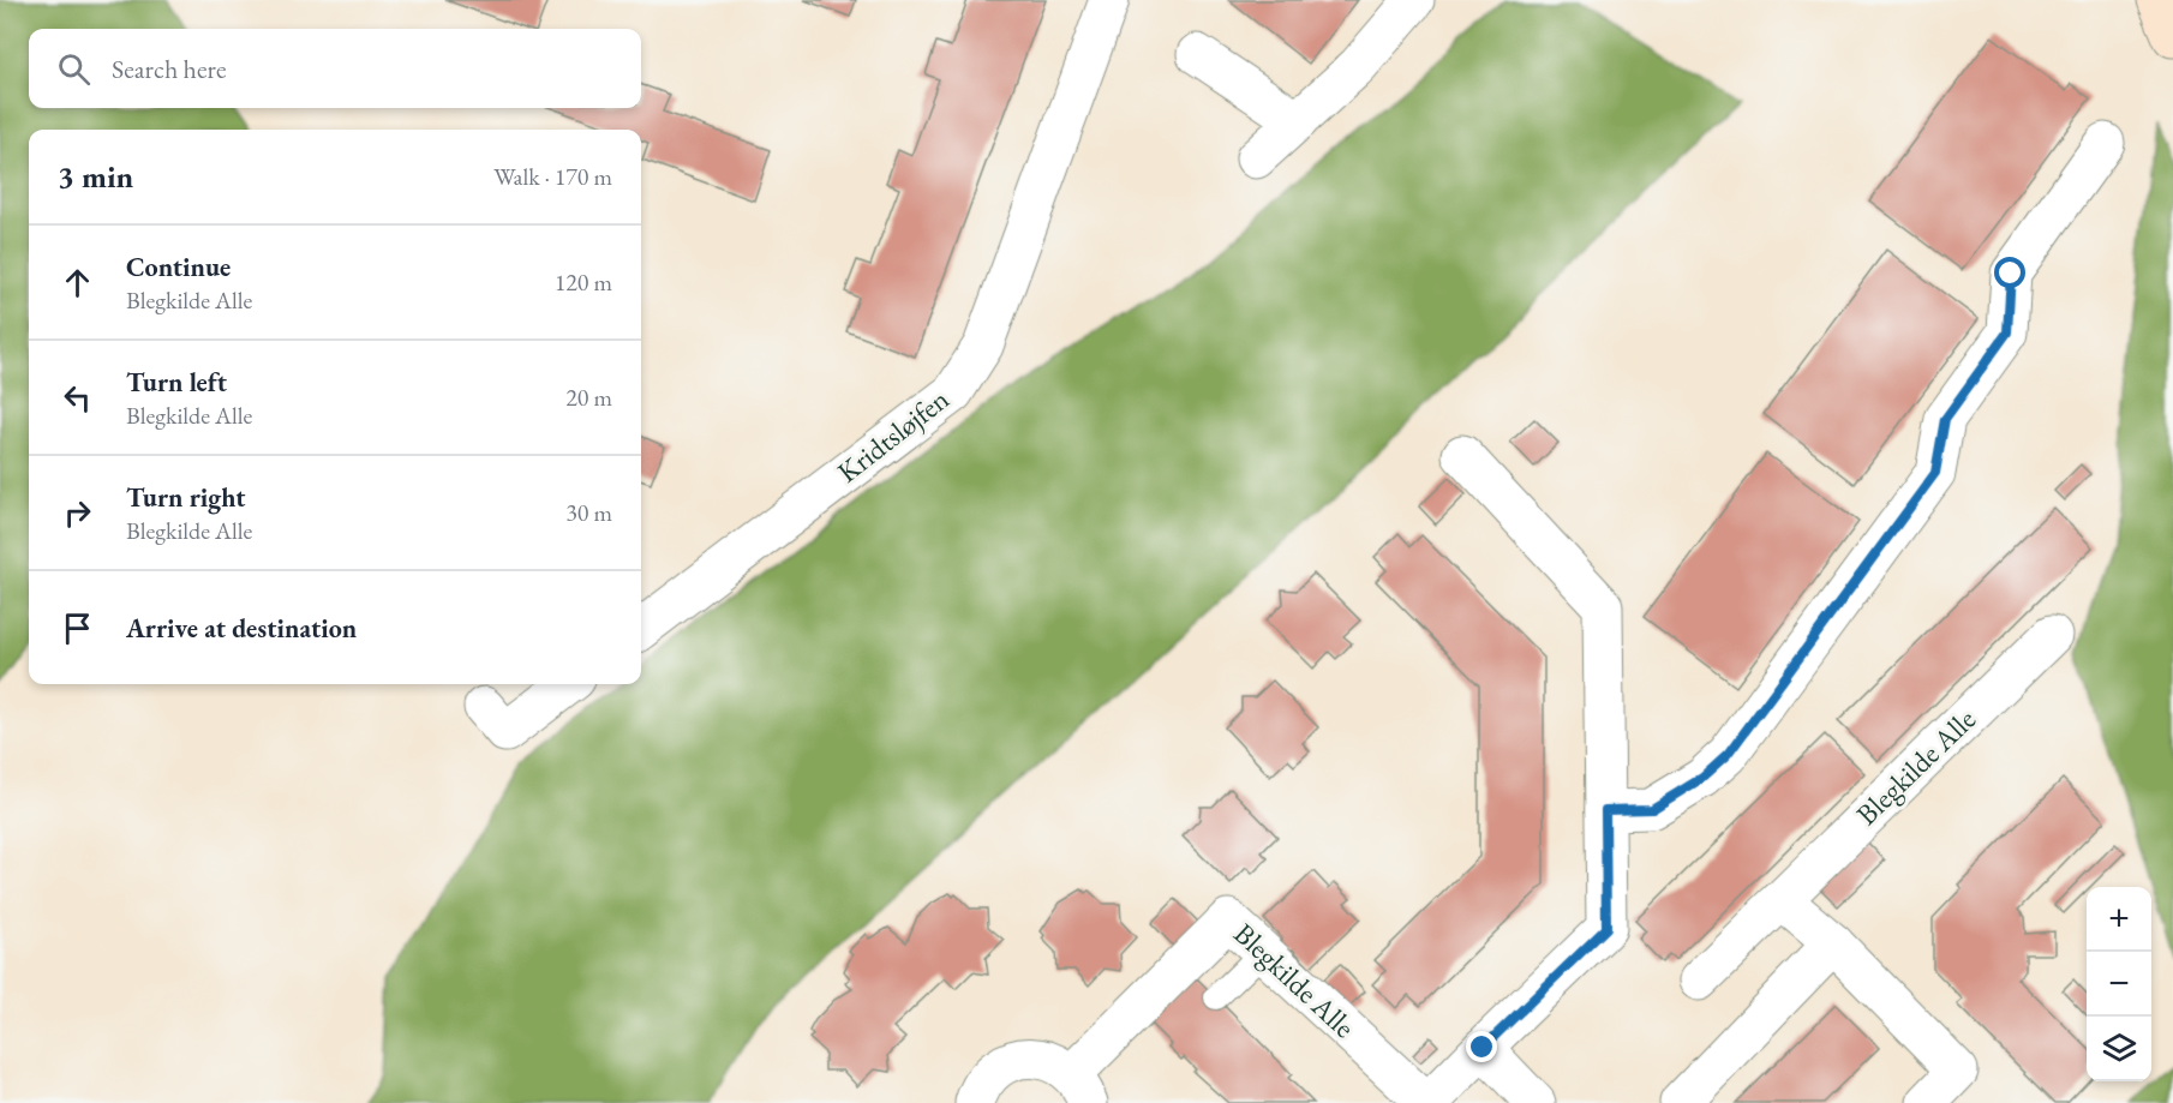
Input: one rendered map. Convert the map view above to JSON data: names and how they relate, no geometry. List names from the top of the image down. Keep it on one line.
{"streets":{"street":["Kridtsløjfen","Blegkilde Alle"]},"page":{"search":"Search here","heading":["3 min","Walk · 170 m"],"list":[["Continue","Blegkilde Alle","120 m"],["Turn left","Blegkilde Alle","20 m"],["Turn right","Blegkilde Alle","30 m"],"Arrive at destination"],"map_buttons":["+","−"]}}
